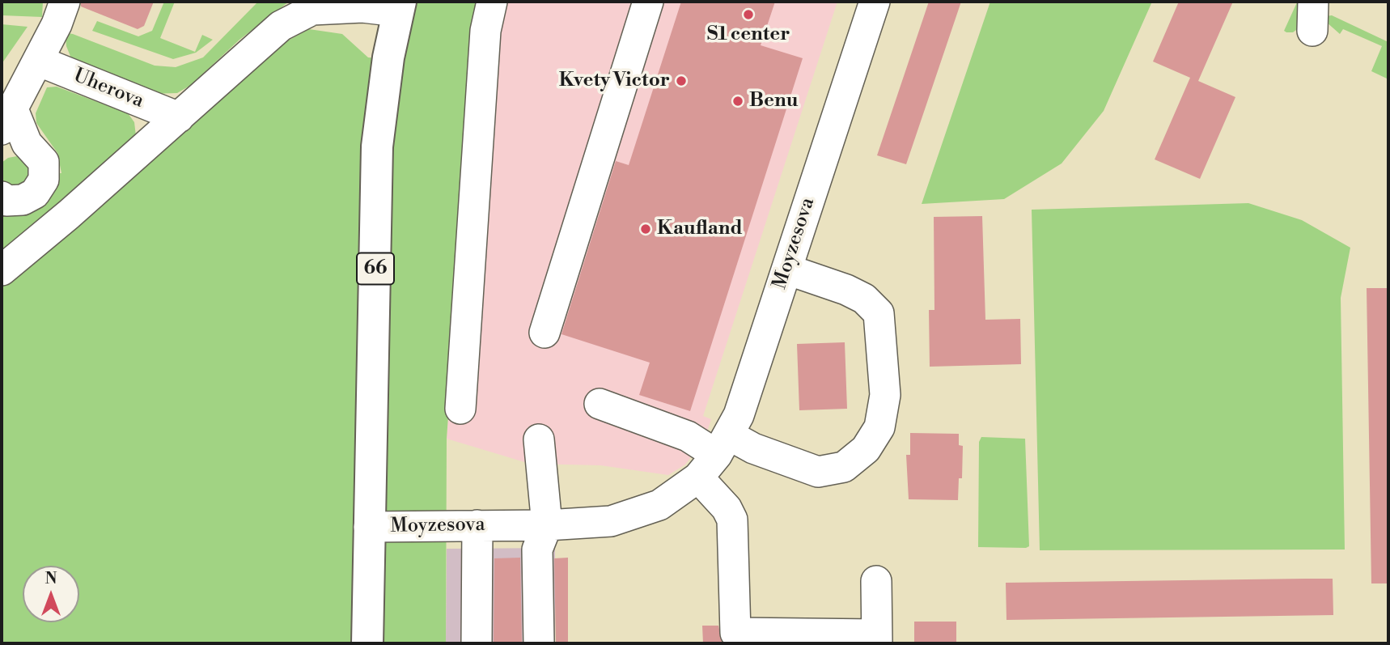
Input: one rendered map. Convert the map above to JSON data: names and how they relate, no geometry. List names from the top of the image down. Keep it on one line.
{"streets":{"main road":["66"],"street":["Uherova","Moyzesova"]},"crossings":[["Moyzesova","66"]],"places":["S1 center","Kvety Victor","Benu","Kaufland"],"north":"top"}
